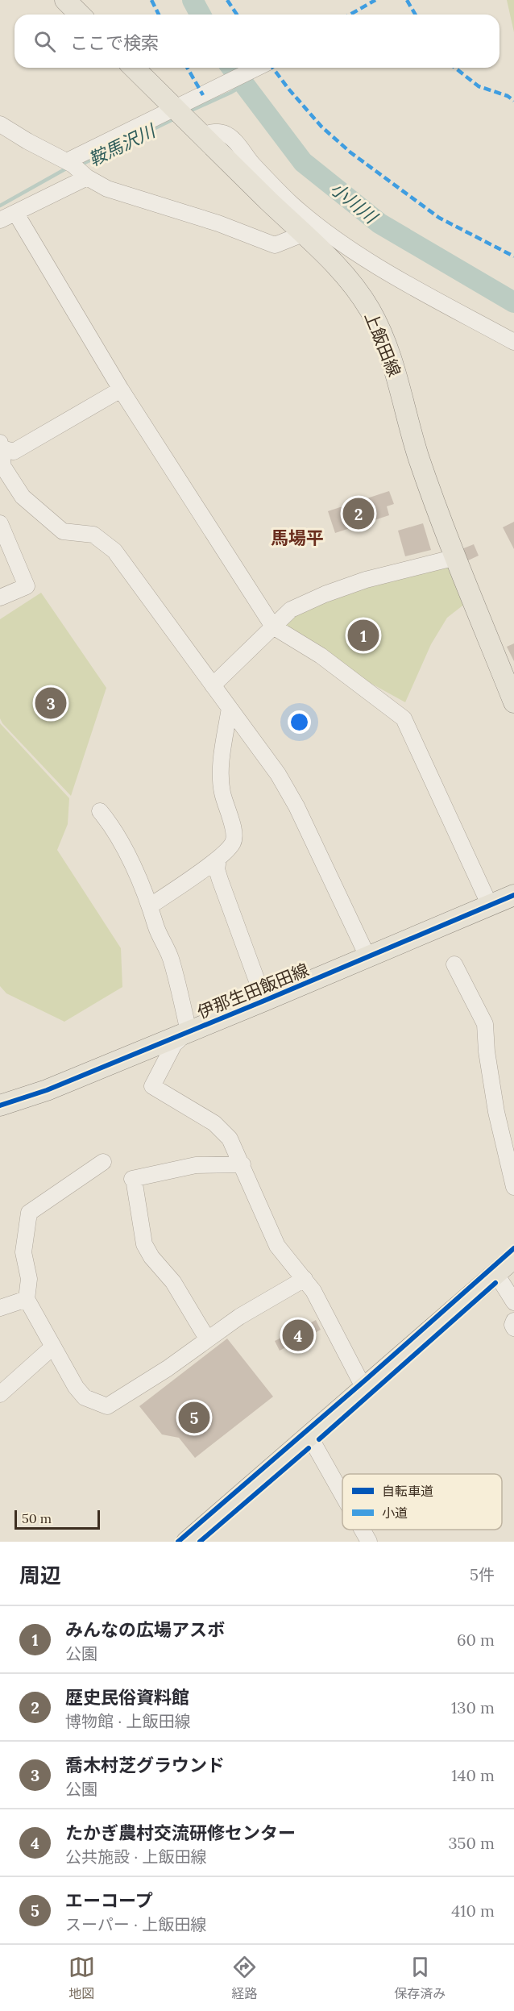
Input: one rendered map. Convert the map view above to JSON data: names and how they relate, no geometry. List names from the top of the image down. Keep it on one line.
{"streets":{"main road":["上飯田線","伊那生田飯田線"]},"districts":["馬場平"],"water":["鞍馬沢川","小川川"],"legend":["自転車道","小道"],"scale_bar":"50 m","page":{"search":"ここで検索","pins":["2","1","3","4","5"],"scale":"50 m","heading":["周辺","5件"],"list":[{"mark":"1","name":"みんなの広場アスボ","note":"公園","value":"60 m"},{"mark":"2","name":"歴史民俗資料館","note":"博物館 · 上飯田線","value":"130 m"},{"mark":"3","name":"喬木村芝グラウンド","note":"公園","value":"140 m"},{"mark":"4","name":"たかぎ農村交流研修センター","note":"公共施設 · 上飯田線","value":"350 m"},{"mark":"5","name":"エーコープ","note":"スーパー · 上飯田線","value":"410 m"}],"nav":["地図","経路","保存済み"]}}
